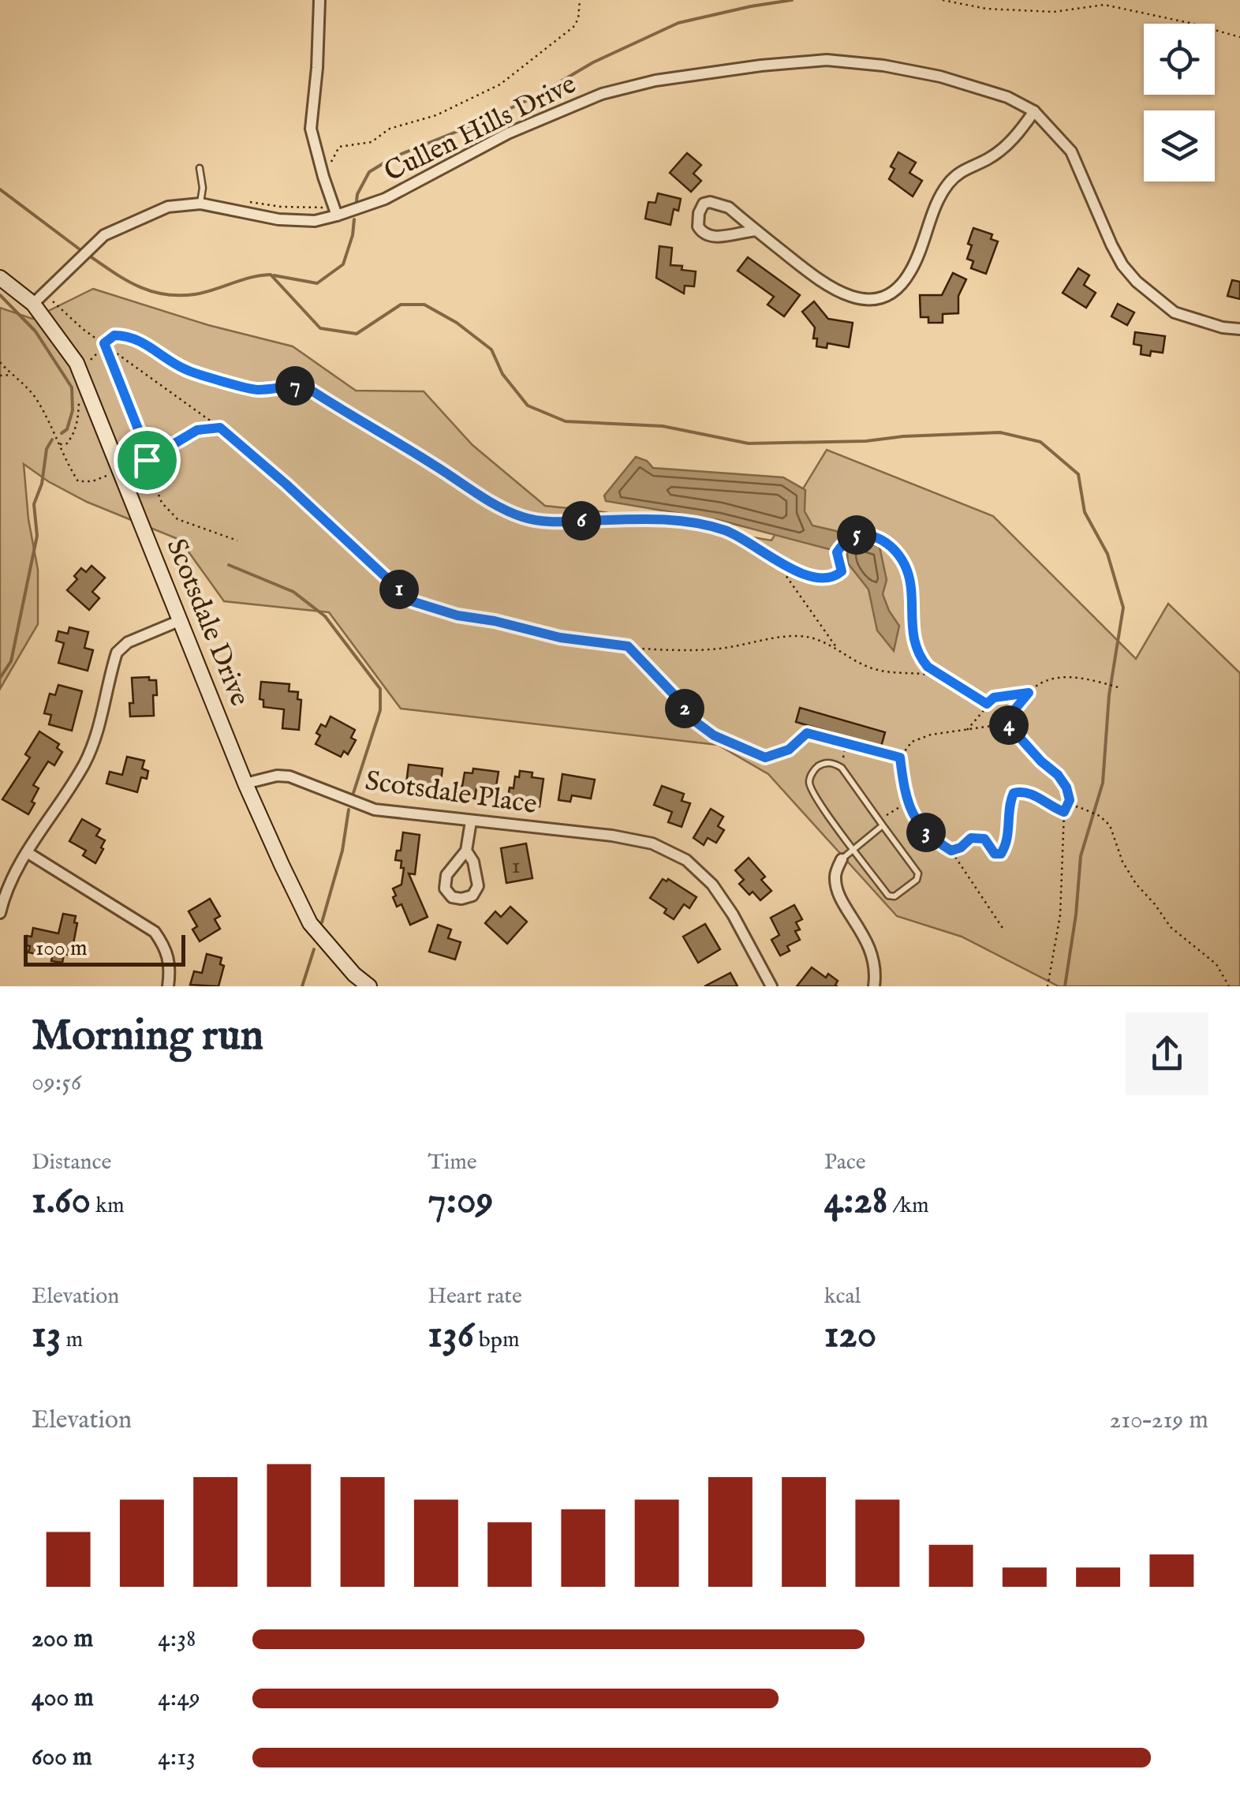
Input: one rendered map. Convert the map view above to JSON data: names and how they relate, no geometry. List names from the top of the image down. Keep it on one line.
{"streets":{"street":["Cullen Hills Drive","Scotsdale Drive","Scotsdale Place"]},"crossings":[["Cullen Hills Drive","Scotsdale Drive"],["Scotsdale Drive","Scotsdale Place"]],"house_numbers":["1"],"scale_bar":"100 m","page":{"pins":["7","6","5","1","2","4","3"],"scale":"100 m","heading":["Morning run","09:56"],"stats":[["Distance","1.60 km"],["Time","7:09"],["Pace","4:28 /km"],["Elevation","13 m"],["Heart rate","136 bpm"],["kcal","120"]],"chart":["Elevation","210–219 m"],"list":[{"name":"200 m","note":"4:38"},{"name":"400 m","note":"4:49"},{"name":"600 m","note":"4:13"}]}}
